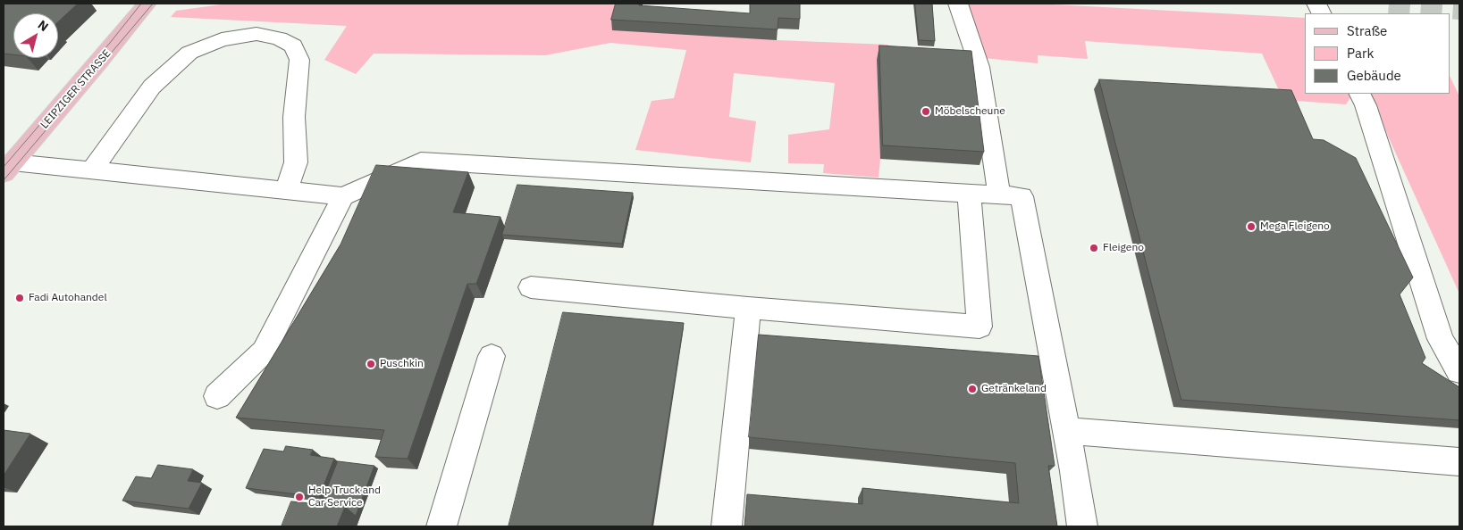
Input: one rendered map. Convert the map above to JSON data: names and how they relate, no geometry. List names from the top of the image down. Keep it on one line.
{"streets":{"main road":["LEIPZIGER STRASSE"]},"places":["Möbelscheune","Mega Fleigeno","Fleigeno","Fadi Autohandel","Puschkin","Getränkeland","Help Truck and Car Service"],"legend":["Straße","Park","Gebäude"],"north":"top right"}
